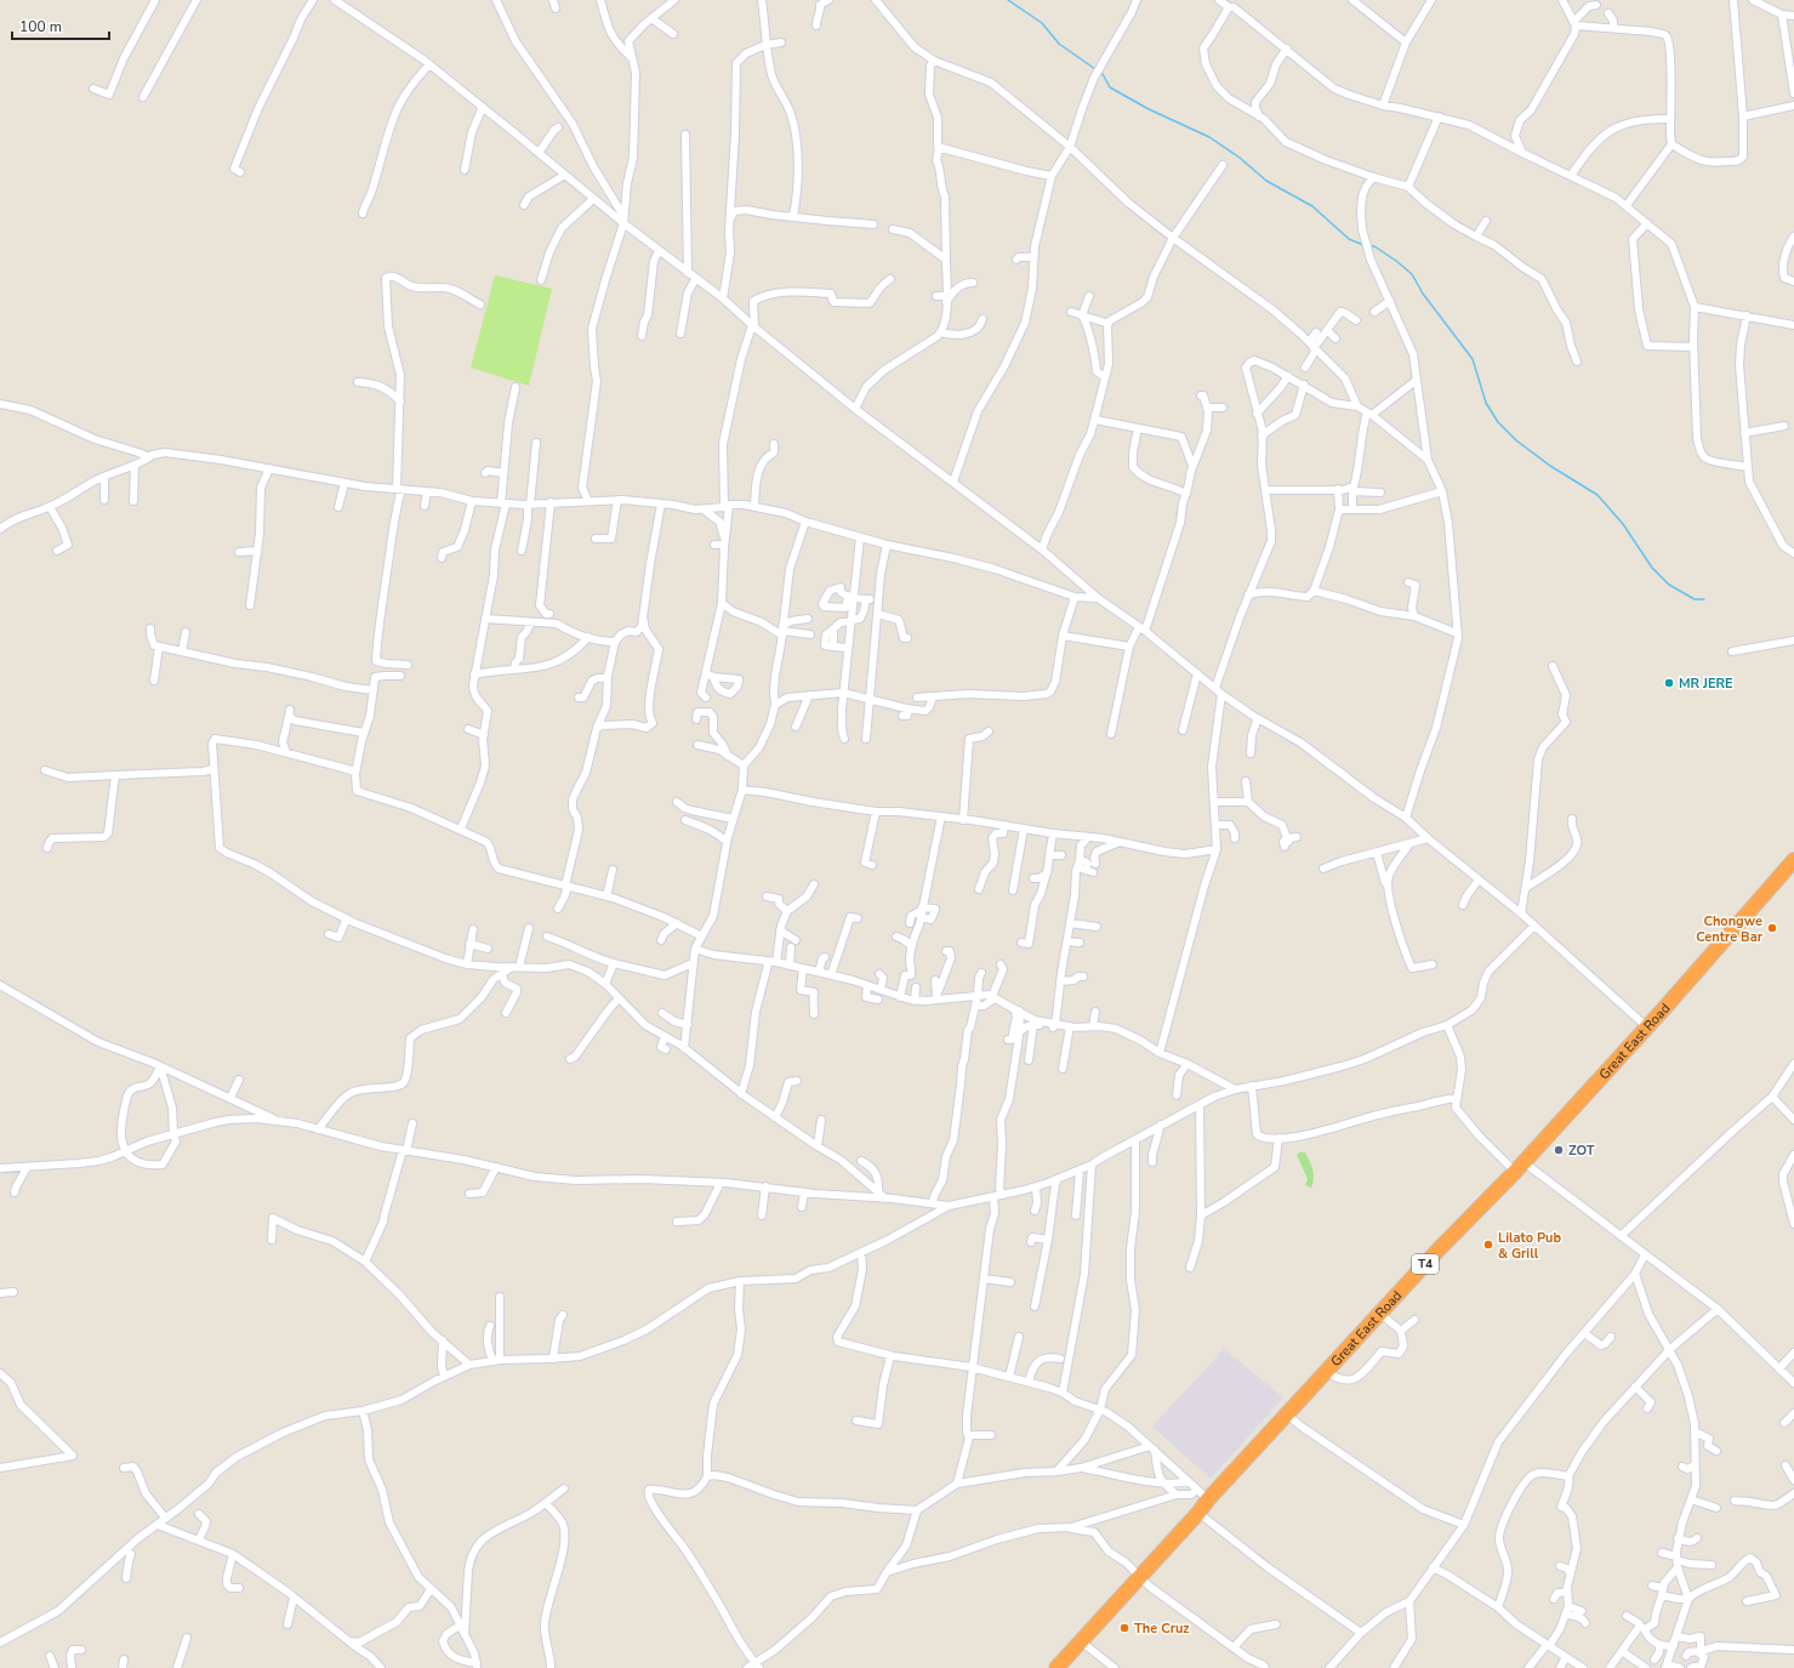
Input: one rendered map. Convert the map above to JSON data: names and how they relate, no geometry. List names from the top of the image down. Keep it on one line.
{"streets":{"highway":["Great East Road","T4"]},"places":["MR JERE","Chongwe Centre Bar","ZOT","Lilato Pub & Grill","The Cruz"],"scale_bar":"100 m"}
